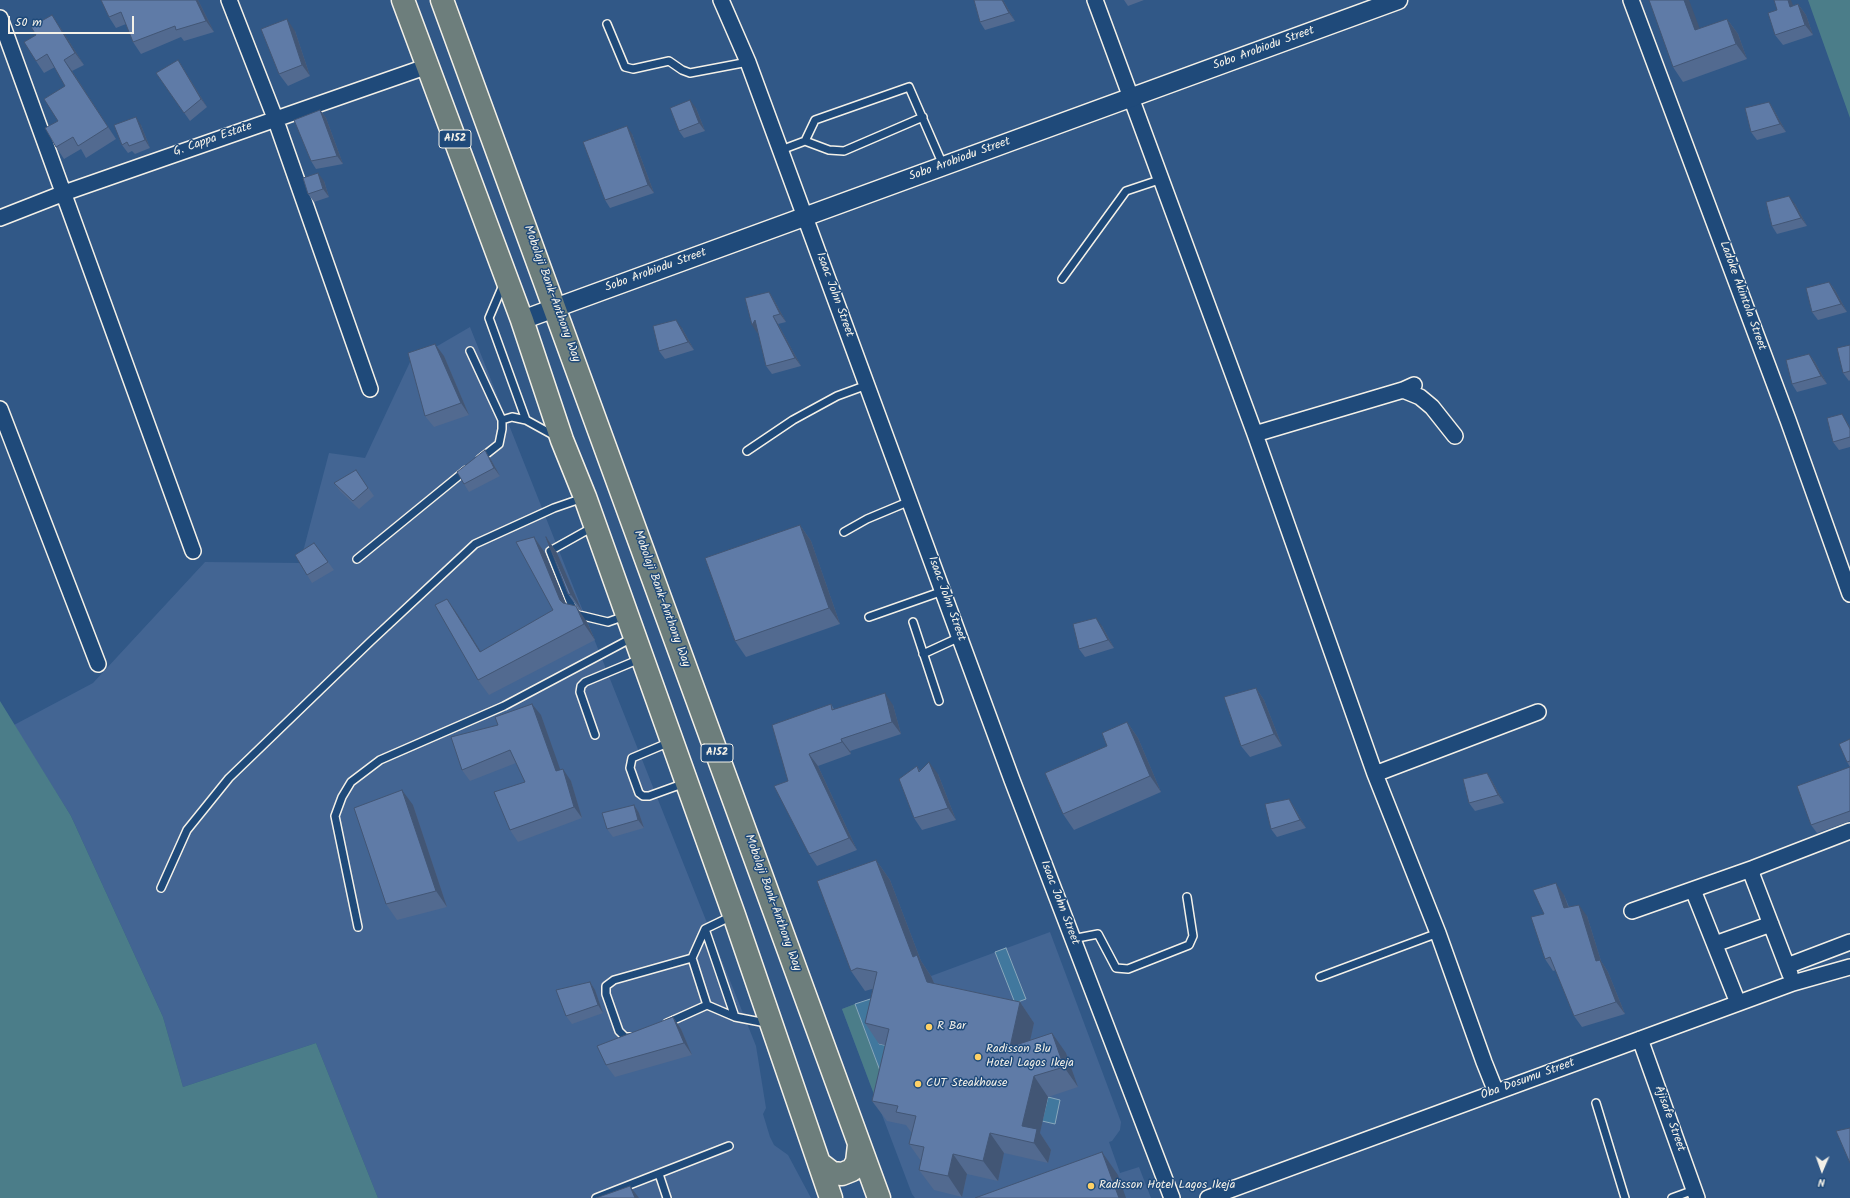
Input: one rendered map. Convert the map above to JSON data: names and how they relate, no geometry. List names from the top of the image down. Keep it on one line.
{"streets":{"main road":["A152","Mobolaji Bank-Anthony Way"],"street":["Sobo Arobiodu Street","G. Cappa Estate","Isaac John Street","Ladoke Akintola Street","Oba Dosumu Street","Ajisafe Street"]},"crossings":[["Sobo Arobiodu Street","A152"],["Sobo Arobiodu Street","Mobolaji Bank-Anthony Way"],["Sobo Arobiodu Street","Isaac John Street"],["A152","G. Cappa Estate"],["Oba Dosumu Street","Ajisafe Street"]],"places":["R Bar","Radisson Blu Hotel Lagos Ikeja","CUT Steakhouse","Radisson Hotel Lagos Ikeja"],"scale_bar":"50 m","north":"bottom"}
